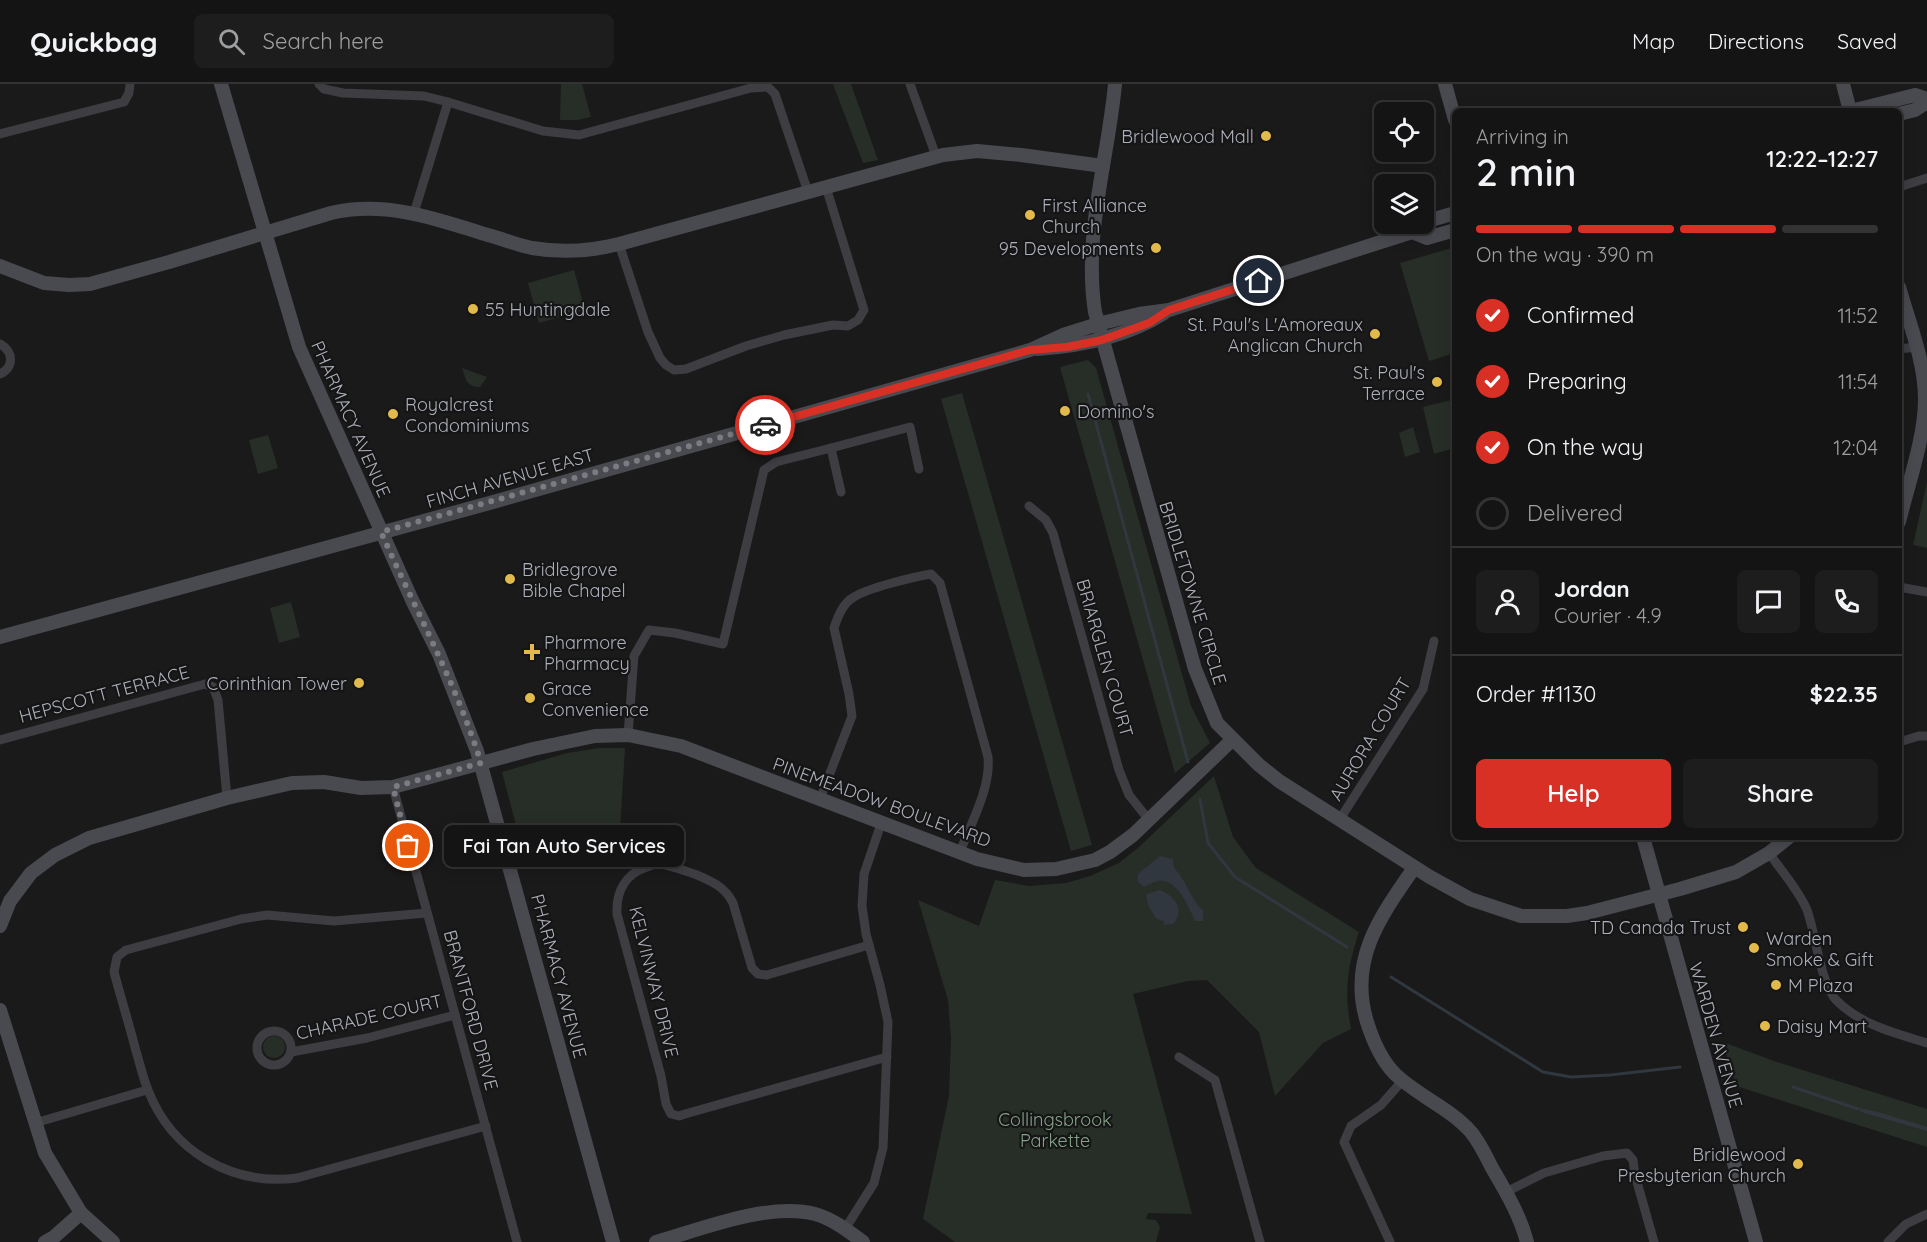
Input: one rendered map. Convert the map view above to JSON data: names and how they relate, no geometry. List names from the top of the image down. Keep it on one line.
{"streets":{"street":["PHARMACY AVENUE","FINCH AVENUE EAST","BRIDLETOWNE CIRCLE","BRIARGLEN COURT","HEPSCOTT TERRACE","AURORA COURT","PINEMEADOW BOULEVARD","KELVINWAY DRIVE","BRANTFORD DRIVE","CHARADE COURT","WARDEN AVENUE"]},"crossings":[["PHARMACY AVENUE","FINCH AVENUE EAST"],["PHARMACY AVENUE","PINEMEADOW BOULEVARD"],["FINCH AVENUE EAST","BRIDLETOWNE CIRCLE"],["BRIDLETOWNE CIRCLE","AURORA COURT"],["BRIDLETOWNE CIRCLE","PINEMEADOW BOULEVARD"],["BRIDLETOWNE CIRCLE","WARDEN AVENUE"],["BRIARGLEN COURT","PINEMEADOW BOULEVARD"],["HEPSCOTT TERRACE","PINEMEADOW BOULEVARD"],["PINEMEADOW BOULEVARD","BRANTFORD DRIVE"],["BRANTFORD DRIVE","CHARADE COURT"]],"parks":["Collingsbrook Parkette"],"places":{"other":["Bridlewood Mall","First Alliance Church","95 Developments","55 Huntingdale","St. Paul's L'Amoreaux Anglican Church","St. Paul's Terrace","Domino's","Royalcrest Condominiums","Bridlegrove Bible Chapel","Corinthian Tower","Grace Convenience","Fai Tan Auto Services","TD Canada Trust","Warden Smoke & Gift","M Plaza","Daisy Mart","Bridlewood Presbyterian Church"],"health":["Pharmore Pharmacy"]},"page":{"header":"Quickbag","search":"Search here","nav":["Map","Directions","Saved"],"heading":["2 min","Arriving in","12:22–12:27"],"panel":["Jordan","Courier · 4.9","Order #1130","$22.35"],"bar":"On the way · 390 m","list":[["Confirmed","11:52"],["Preparing","11:54"],["On the way","12:04"],"Delivered"],"buttons":["Help","Share"],"bubble":"Fai Tan Auto Services"}}
